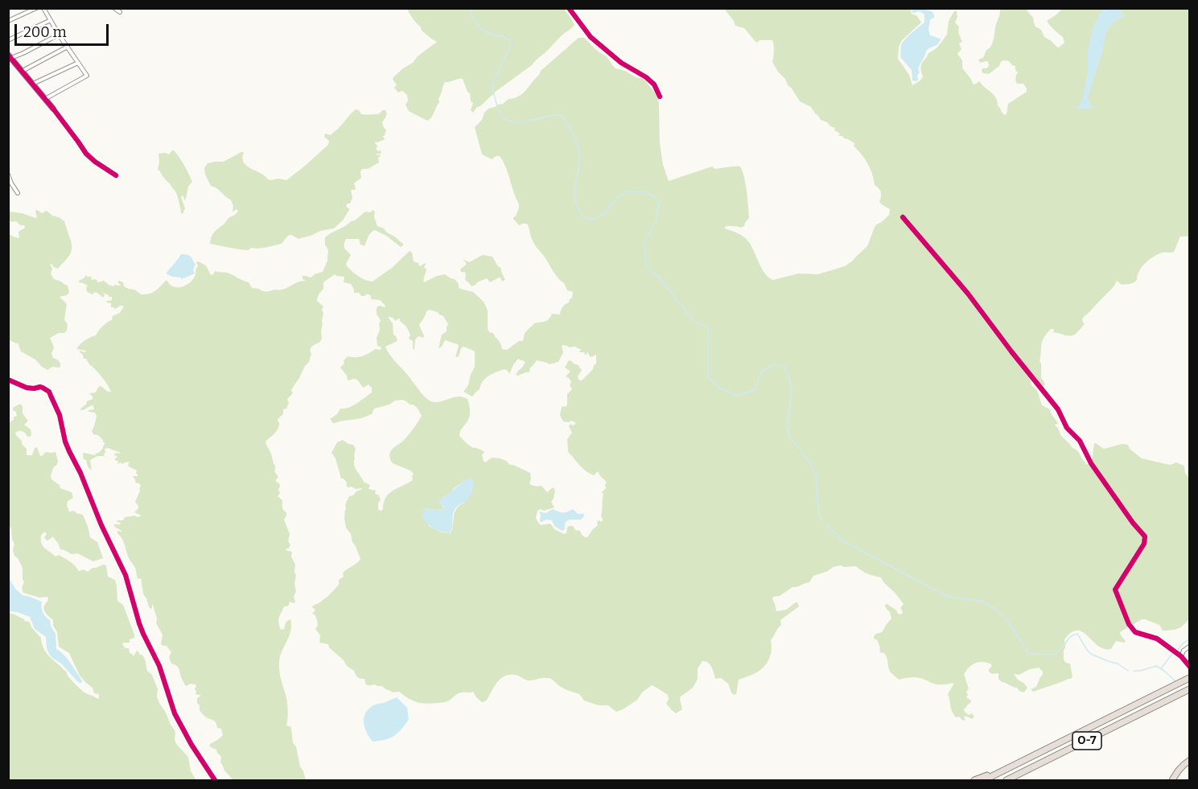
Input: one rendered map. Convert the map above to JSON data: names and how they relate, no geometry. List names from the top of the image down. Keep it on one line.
{"streets":{"highway":["O-7"]},"scale_bar":"200 m"}
